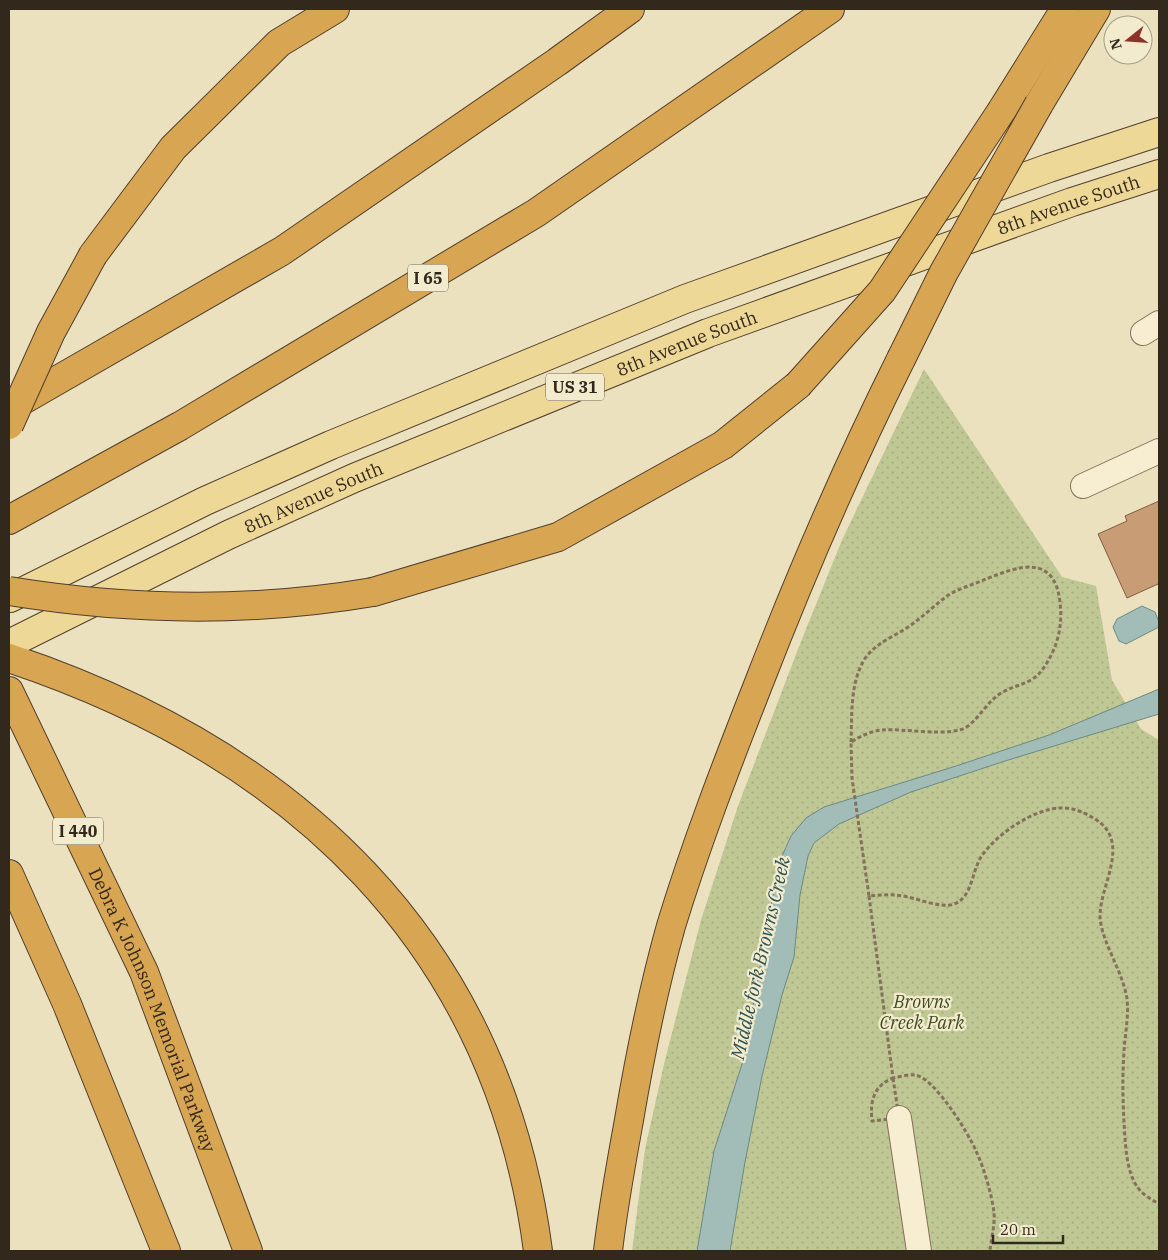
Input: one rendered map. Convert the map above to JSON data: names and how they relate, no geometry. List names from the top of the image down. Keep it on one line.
{"streets":{"highway":["I 65","I 440","Debra K Johnson Memorial Parkway"],"main road":["8th Avenue South","US 31"]},"water":["Middle fork Browns Creek"],"parks":["Browns Creek Park"],"scale_bar":"20 m","north":"left"}
